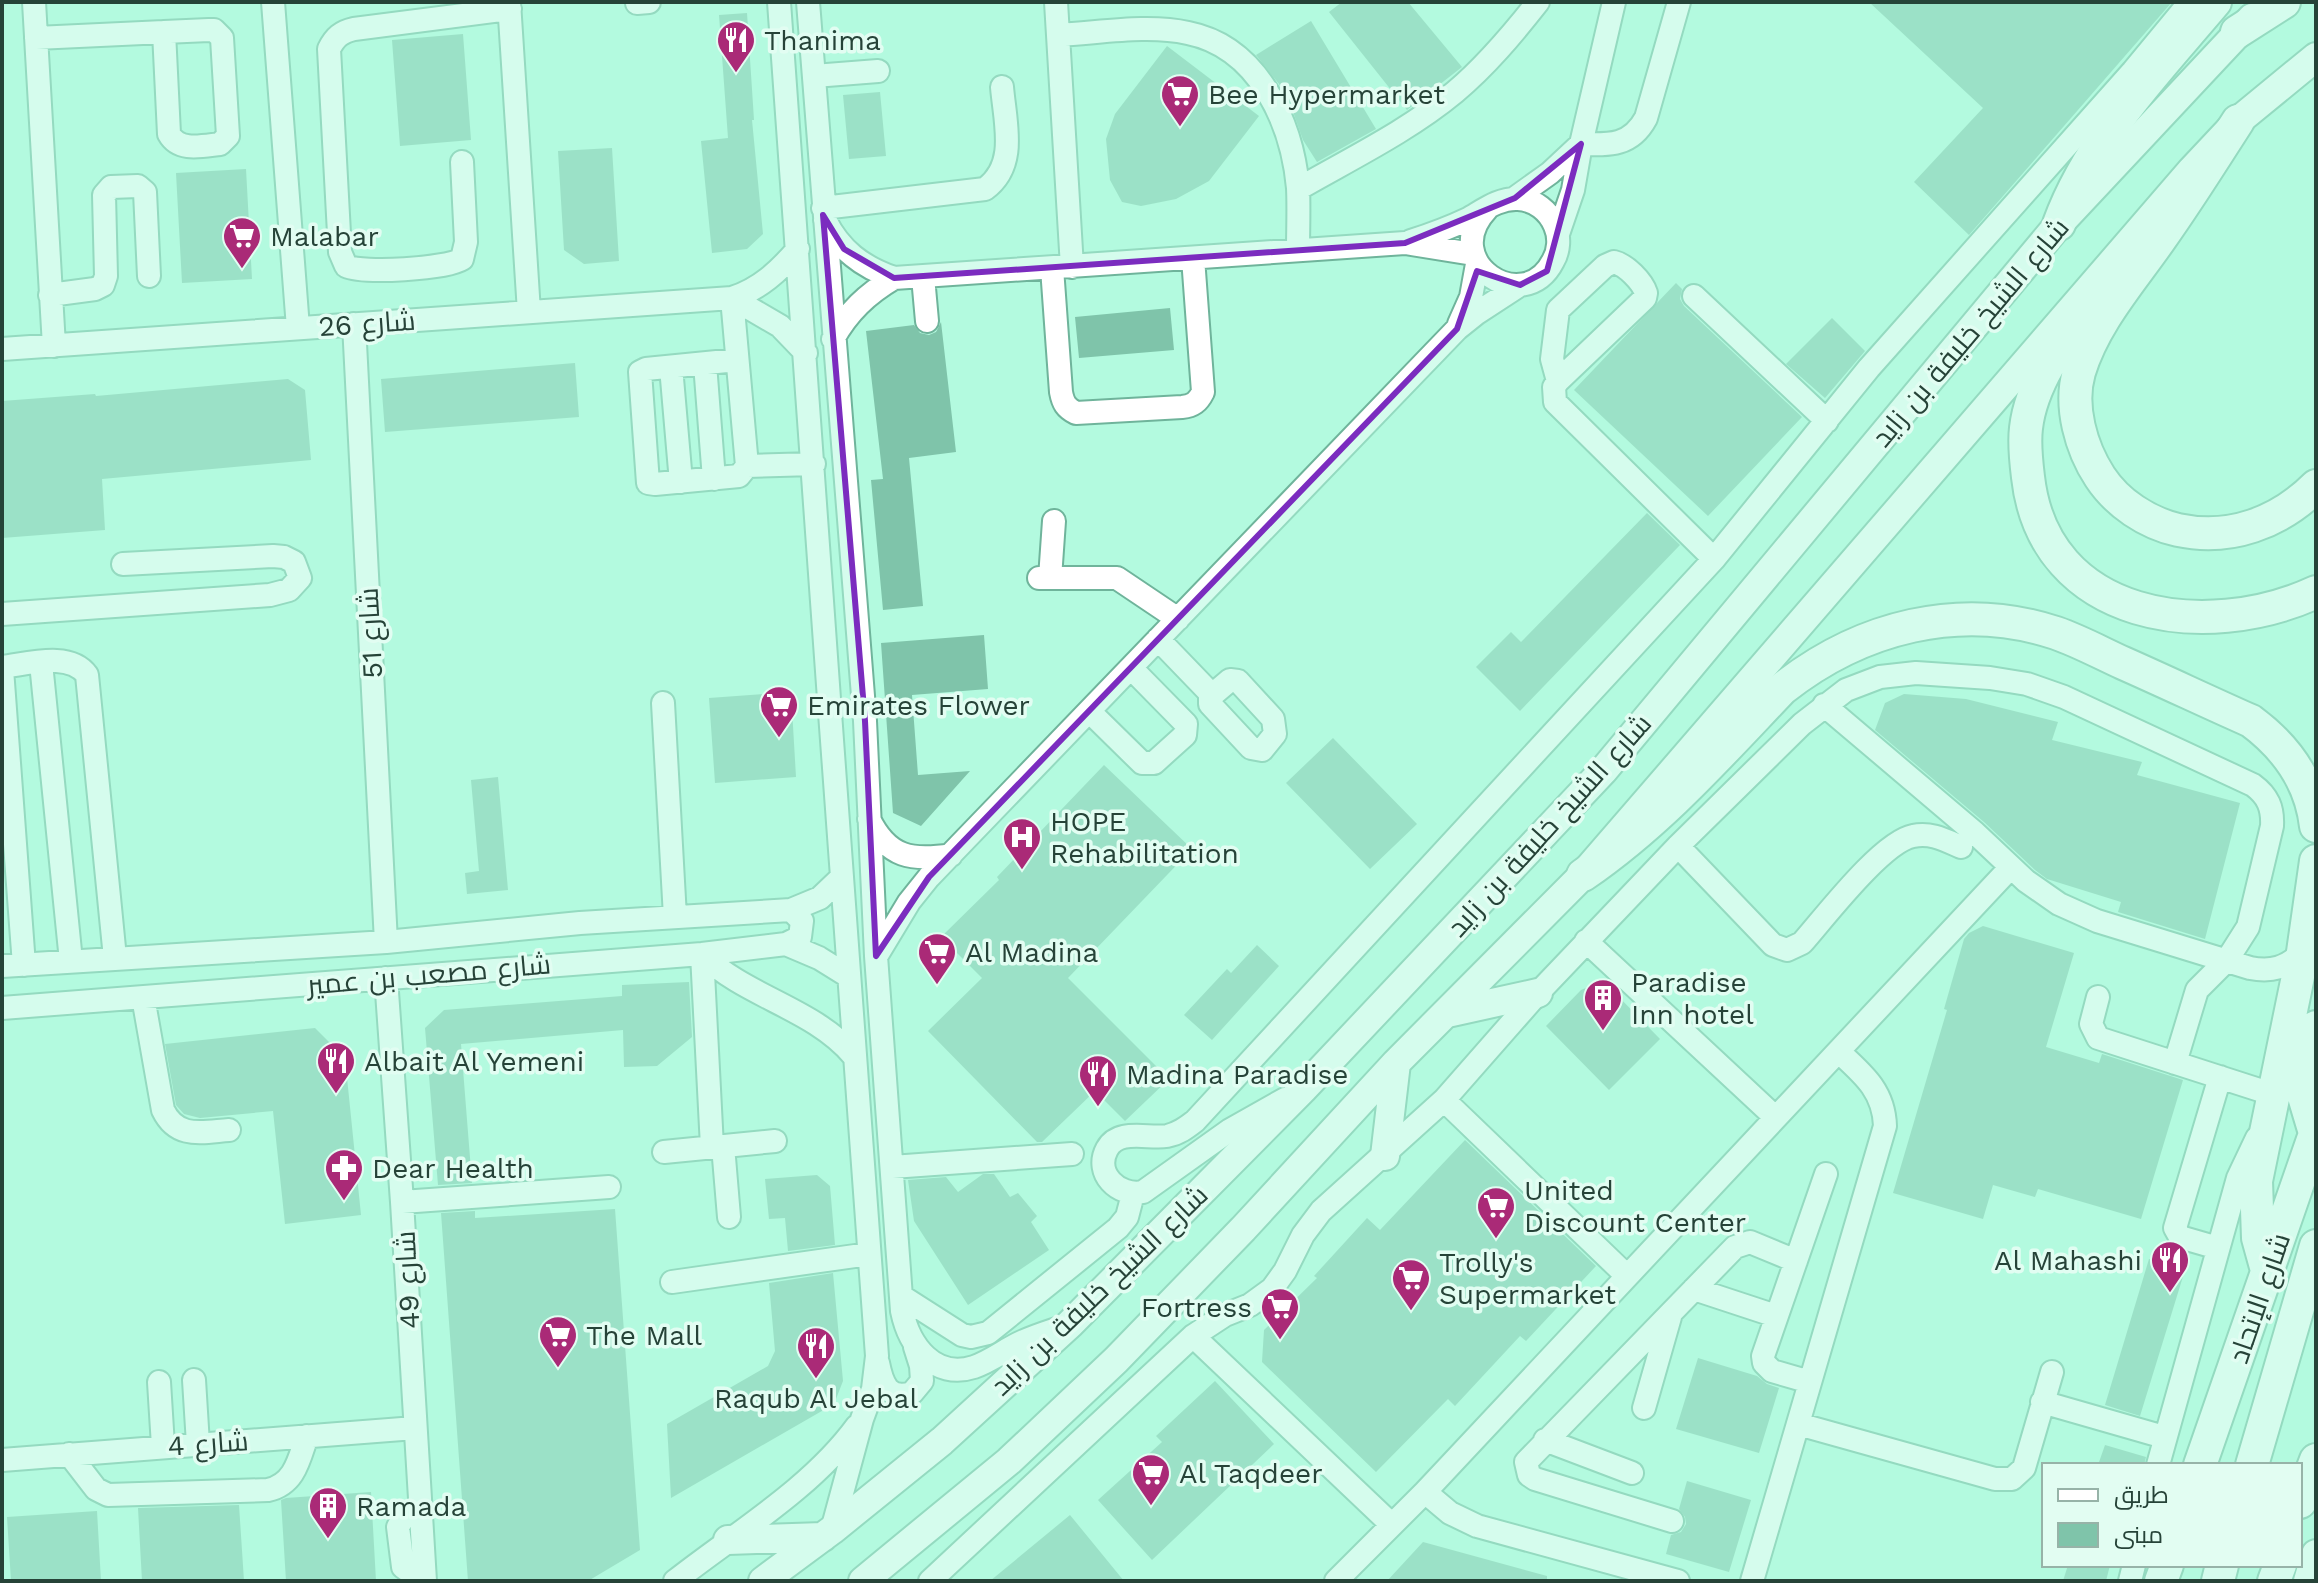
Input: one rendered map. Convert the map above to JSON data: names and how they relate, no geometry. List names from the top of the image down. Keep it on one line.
{"streets":{"highway":["شارع الإتحاد"],"main road":["شارع الشيخ خليفة بن زايد"],"street":["شارع 26","شارع 51","شارع مصعب بن عمير","شارع 49","شارع 4"]},"crossings":[["شارع 26","شارع 51"],["شارع 51","شارع مصعب بن عمير"],["شارع مصعب بن عمير","شارع 49"],["شارع 49","شارع 4"]],"places":{"restaurant":["Thanima","Albait Al Yemeni","Madina Paradise","Al Mahashi","Raqub Al Jebal"],"supermarket":["Bee Hypermarket","Malabar","Emirates Flower","Al Madina","United Discount Center","Trolly's Supermarket","Fortress","The Mall","Al Taqdeer"],"hospital":["HOPE Rehabilitation"],"building":["Paradise Inn hotel","Ramada"],"pharmacy":["Dear Health"]},"legend":["طريق","مبنى"]}
